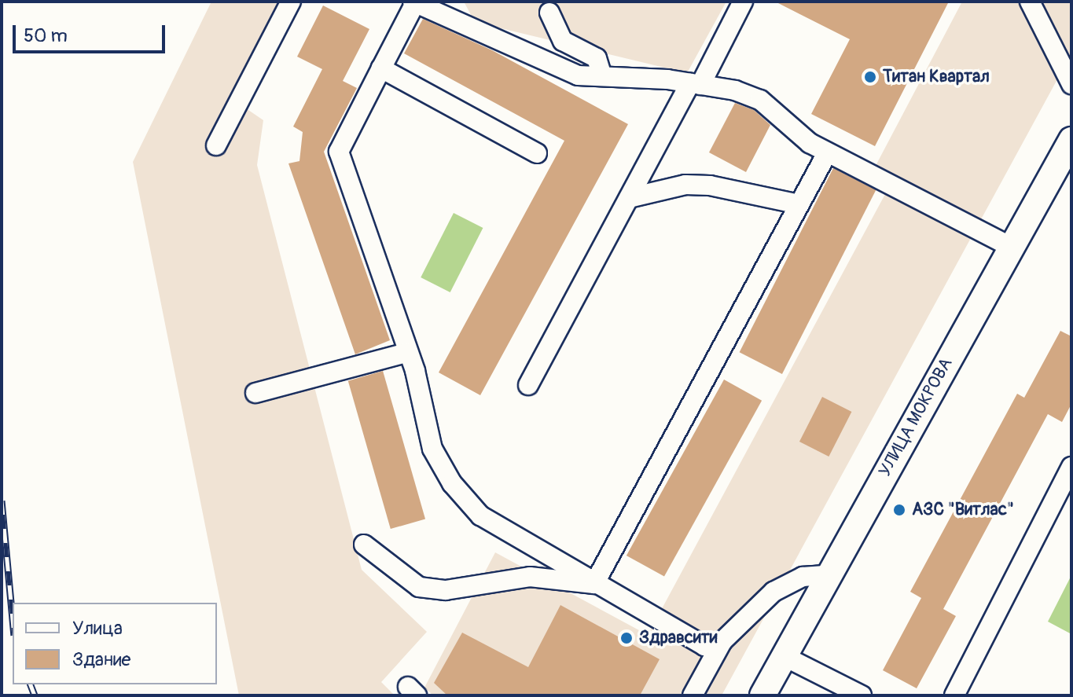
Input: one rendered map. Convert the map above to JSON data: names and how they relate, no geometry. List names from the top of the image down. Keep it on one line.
{"streets":{"main road":["УЛИЦА МОКРОВА"]},"places":["Титан Квартал","АЗС \"Витлас\"","Здравсити"],"legend":["Улица","Здание"],"scale_bar":"50 m"}
